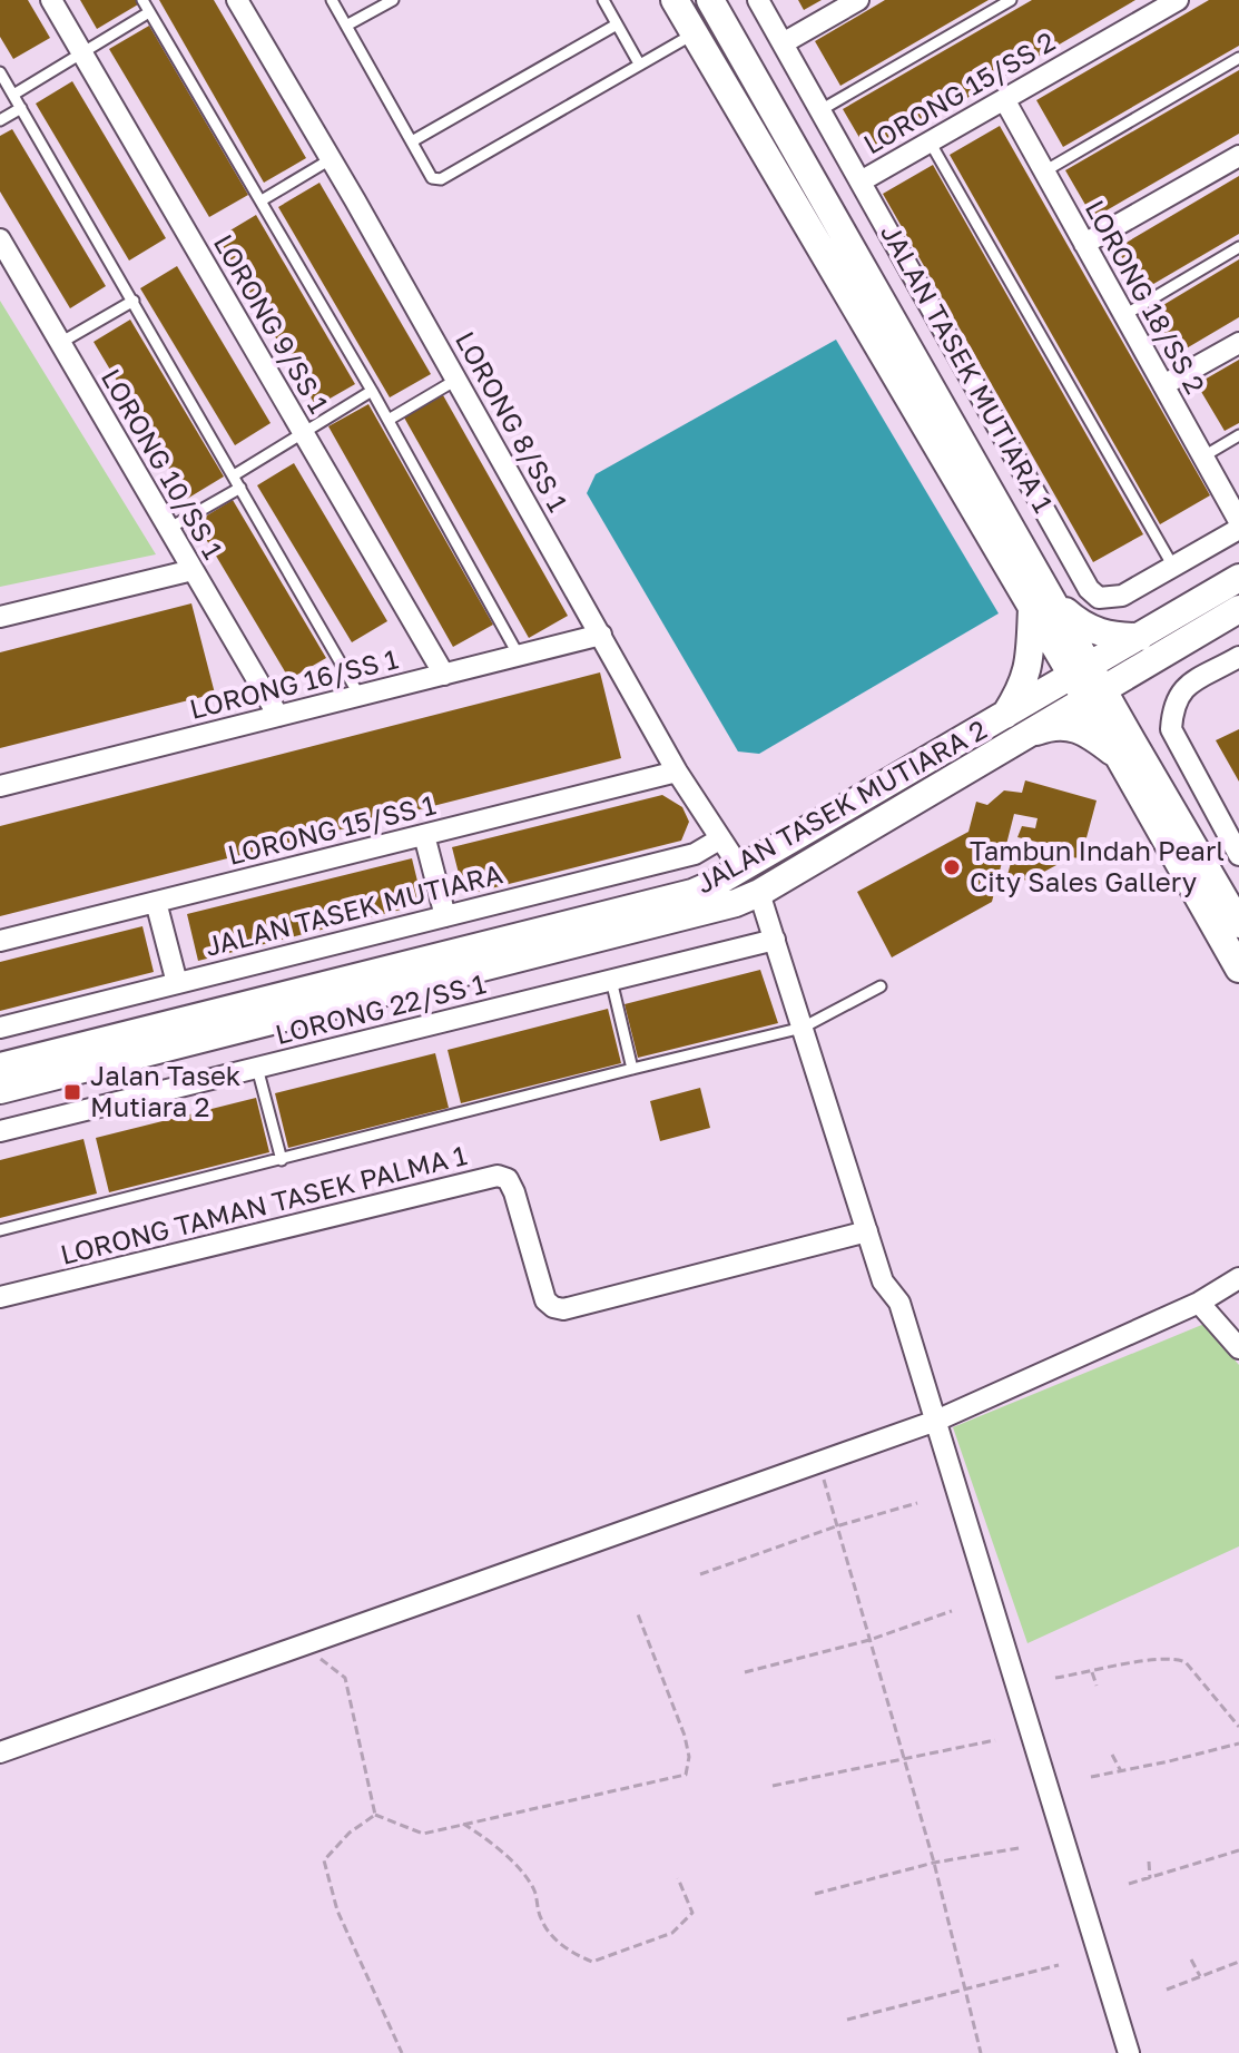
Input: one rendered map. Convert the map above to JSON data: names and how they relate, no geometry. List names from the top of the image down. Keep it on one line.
{"streets":{"street":["LORONG 15/SS 2","LORONG 18/SS 2","LORONG 9/SS 1","JALAN TASEK MUTIARA 1","LORONG 8/SS 1","LORONG 10/SS 1","LORONG 16/SS 1","JALAN TASEK MUTIARA 2","LORONG 15/SS 1","JALAN TASEK MUTIARA","LORONG 22/SS 1","LORONG TAMAN TASEK PALMA 1"]},"crossings":[["LORONG 15/SS 2","LORONG 18/SS 2"],["LORONG 15/SS 2","JALAN TASEK MUTIARA 1"],["LORONG 9/SS 1","LORONG 16/SS 1"],["JALAN TASEK MUTIARA 1","JALAN TASEK MUTIARA 2"],["LORONG 8/SS 1","LORONG 16/SS 1"],["LORONG 8/SS 1","JALAN TASEK MUTIARA 2"],["LORONG 8/SS 1","LORONG 15/SS 1"],["LORONG 8/SS 1","JALAN TASEK MUTIARA"],["LORONG 10/SS 1","LORONG 16/SS 1"]],"places":{"other":["Tambun Indah Pearl City Sales Gallery"],"transit":["Jalan Tasek Mutiara 2"]}}
